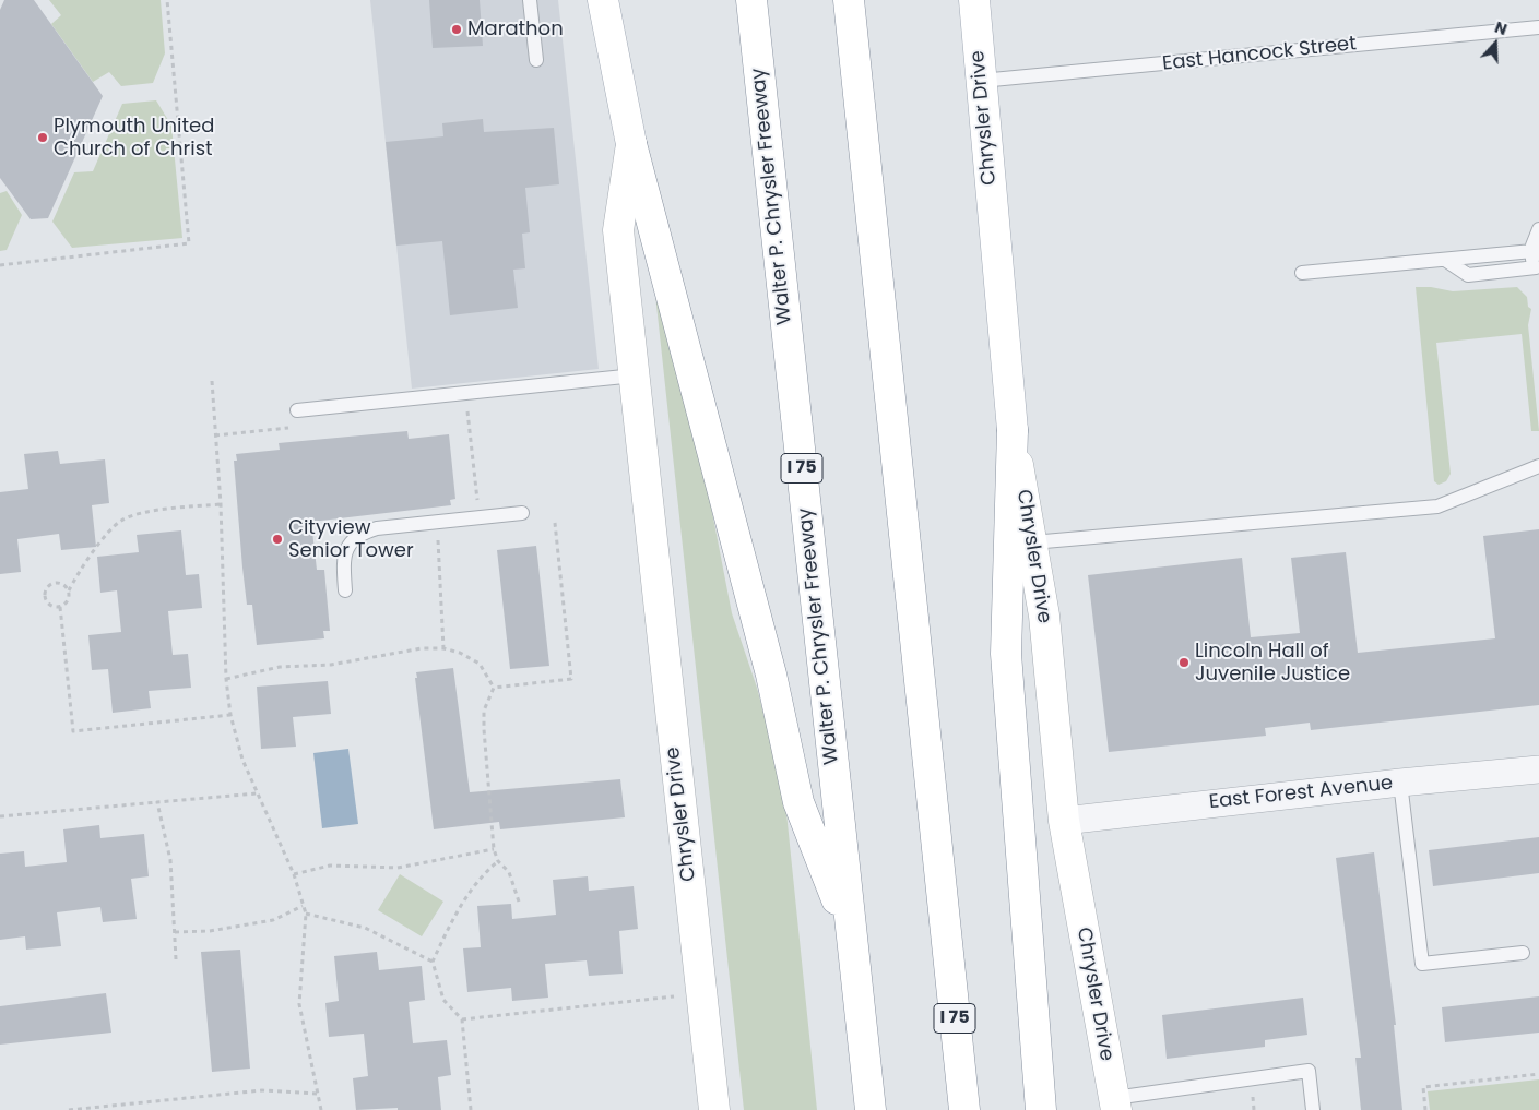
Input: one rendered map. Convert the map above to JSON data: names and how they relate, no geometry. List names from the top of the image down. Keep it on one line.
{"streets":{"main road":["Chrysler Drive","Walter P. Chrysler Freeway","I 75"],"street":["East Forest Avenue"],"lane":["East Hancock Street"]},"crossings":[["East Hancock Street","Chrysler Drive"],["Chrysler Drive","East Forest Avenue"]],"places":["Marathon","Plymouth United Church of Christ","Cityview Senior Tower","Lincoln Hall of Juvenile Justice"],"north":"top"}
